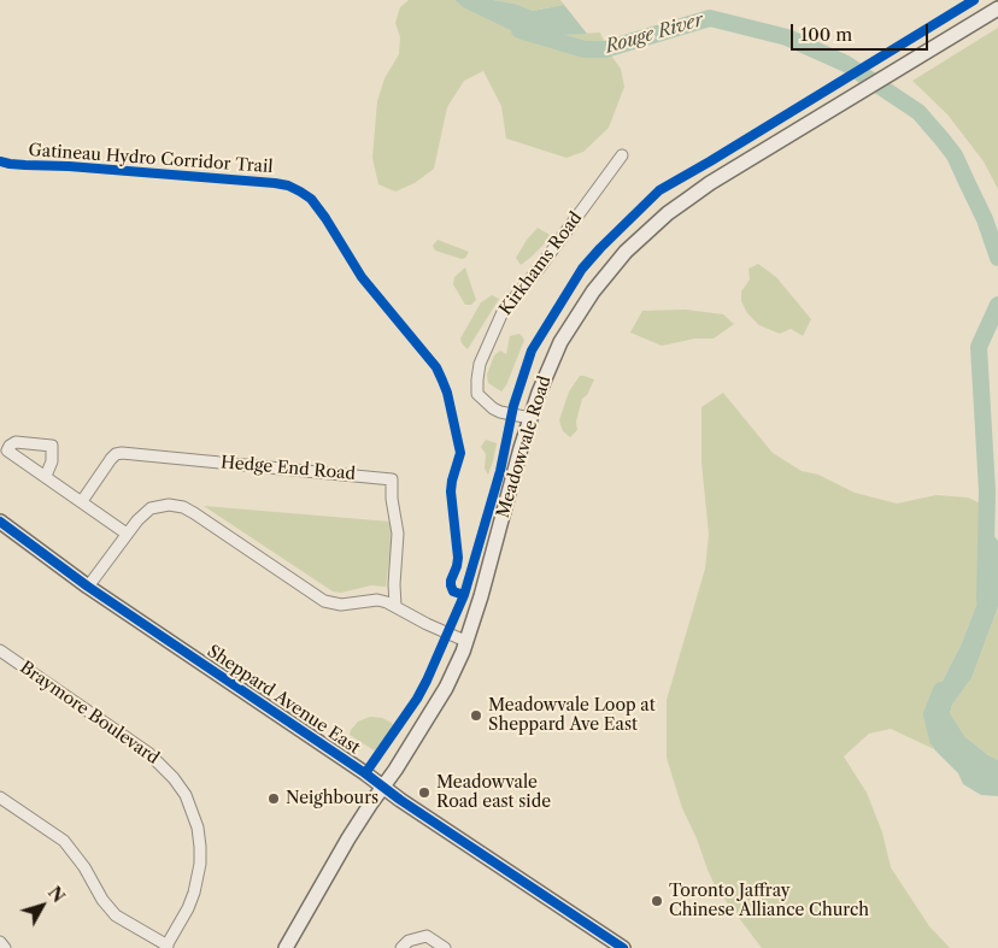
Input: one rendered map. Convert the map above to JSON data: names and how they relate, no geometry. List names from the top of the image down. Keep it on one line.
{"streets":{"main road":["Meadowvale Road","Sheppard Avenue East"],"street":["Kirkhams Road","Hedge End Road","Braymore Boulevard"],"cycle path":["Gatineau Hydro Corridor Trail"]},"crossings":[["Kirkhams Road","Meadowvale Road"],["Meadowvale Road","Sheppard Avenue East"]],"water":["Rouge River"],"places":["Meadowvale Loop at Sheppard Ave East","Meadowvale Road east side","Neighbours","Toronto Jaffray Chinese Alliance Church"],"scale_bar":"100 m","north":"top right"}
